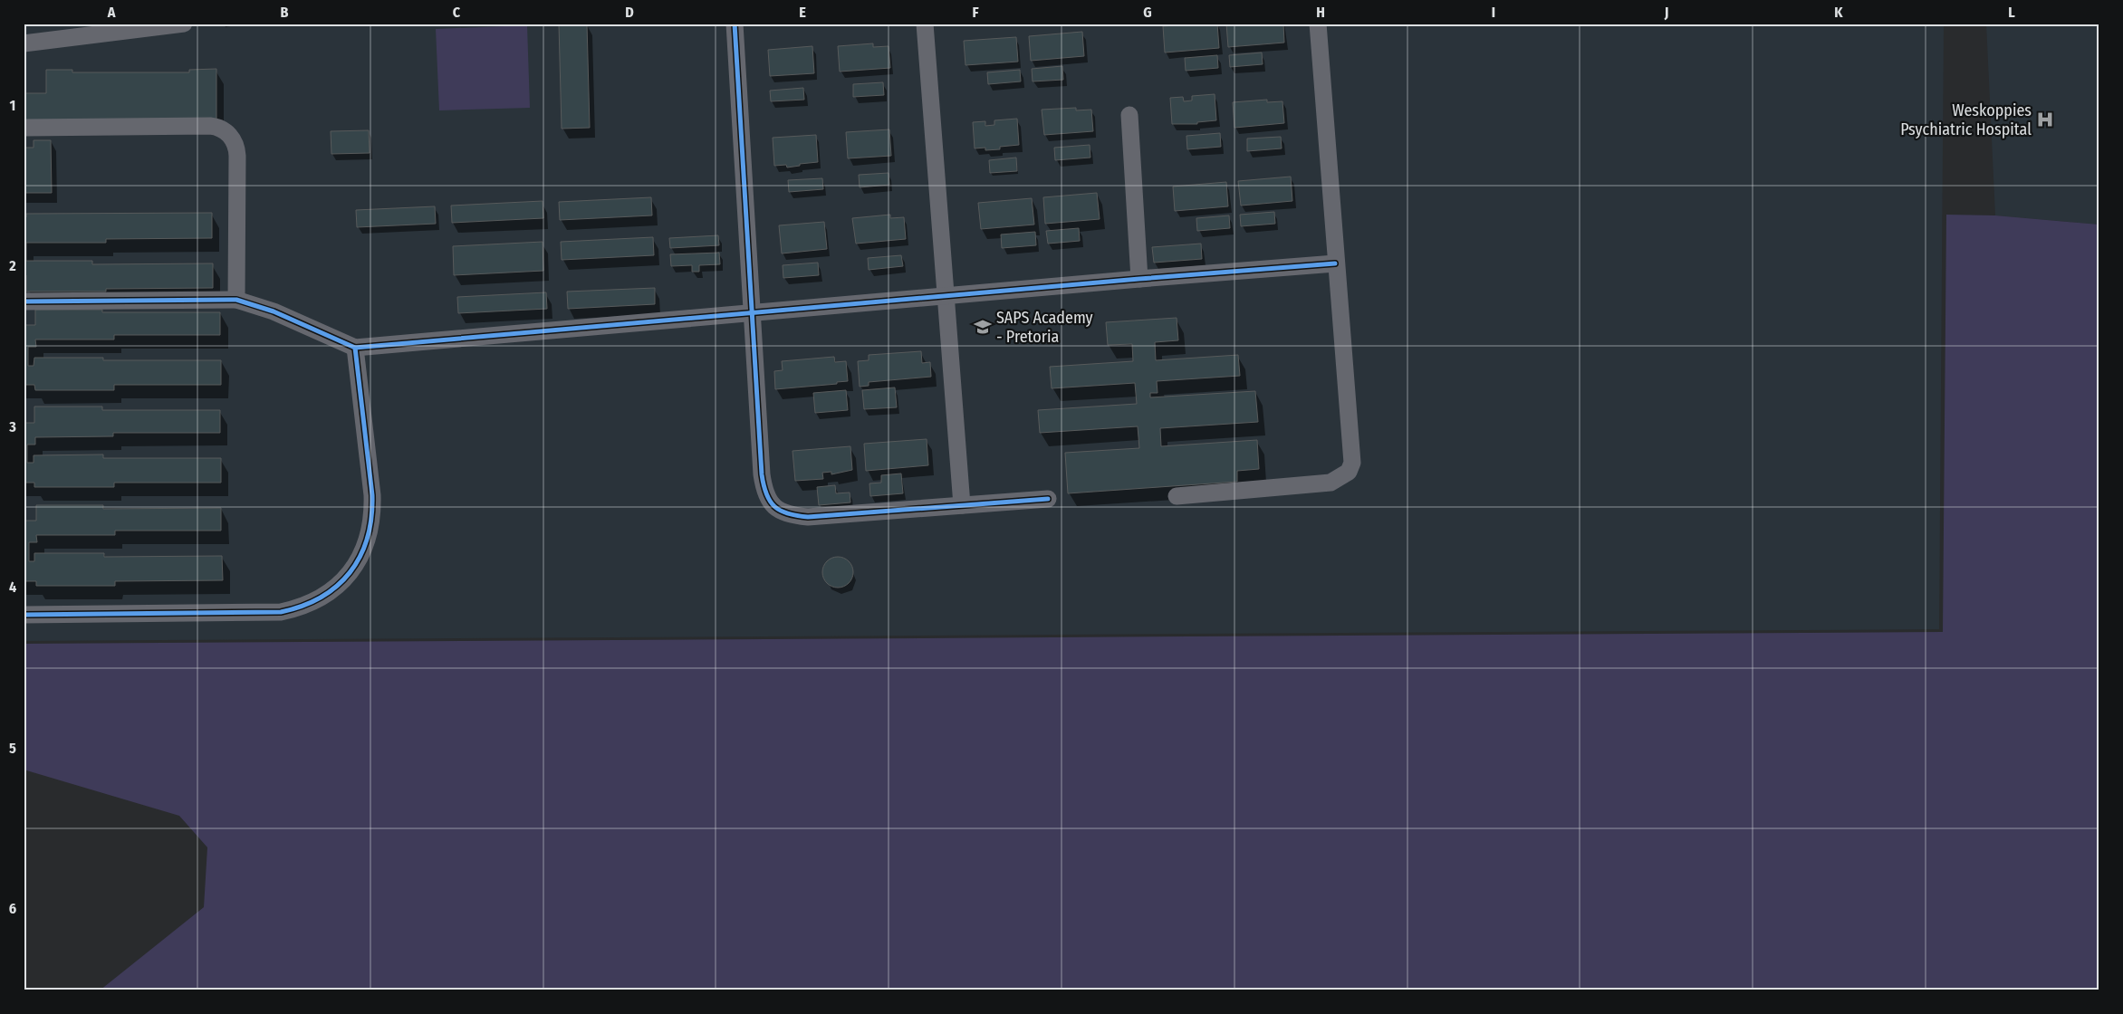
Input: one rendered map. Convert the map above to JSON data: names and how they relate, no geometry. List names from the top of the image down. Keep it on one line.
{"places":{"hospital":["Weskoppies Psychiatric Hospital"],"school or university":["SAPS Academy - Pretoria"]},"grid":{"columns":["A","B","C","D","E","F","G","H","I","J","K","L"],"rows":["1","2","3","4","5","6"]}}
